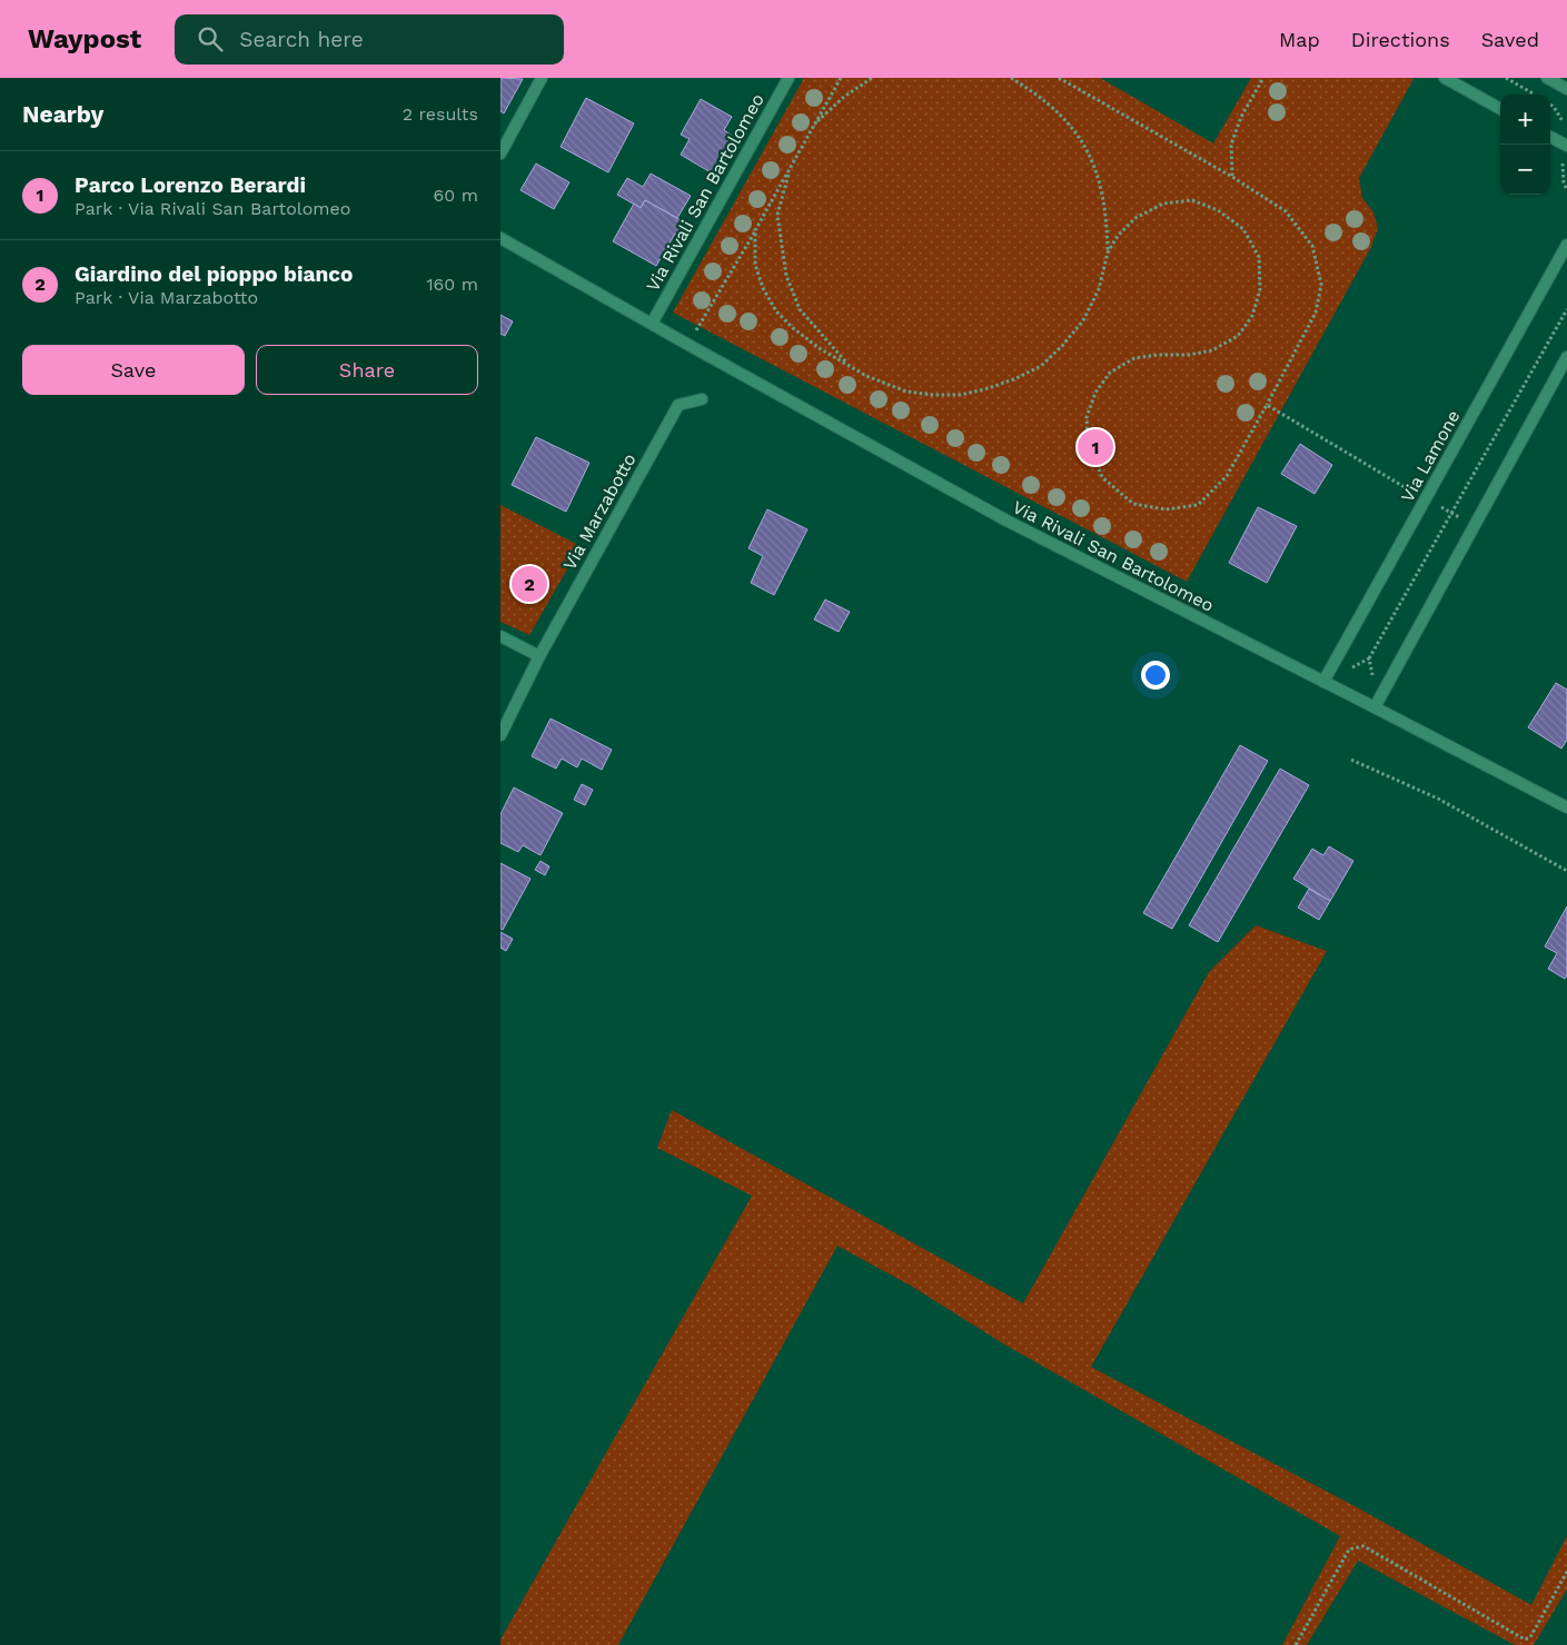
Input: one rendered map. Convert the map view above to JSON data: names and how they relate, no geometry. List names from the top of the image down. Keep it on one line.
{"streets":{"street":["Via Rivali San Bartolomeo","Via Lamone","Via Marzabotto"]},"crossings":[["Via Rivali San Bartolomeo","Via Lamone"]],"page":{"header":"Waypost","search":"Search here","nav":["Map","Directions","Saved"],"heading":["Nearby","2 results"],"map_buttons":["+","−"],"list":[{"mark":"1","name":"Parco Lorenzo Berardi","note":"Park · Via Rivali San Bartolomeo","value":"60 m"},{"mark":"2","name":"Giardino del pioppo bianco","note":"Park · Via Marzabotto","value":"160 m"}],"buttons":["Save","Share"],"pins":["1","2"]}}
